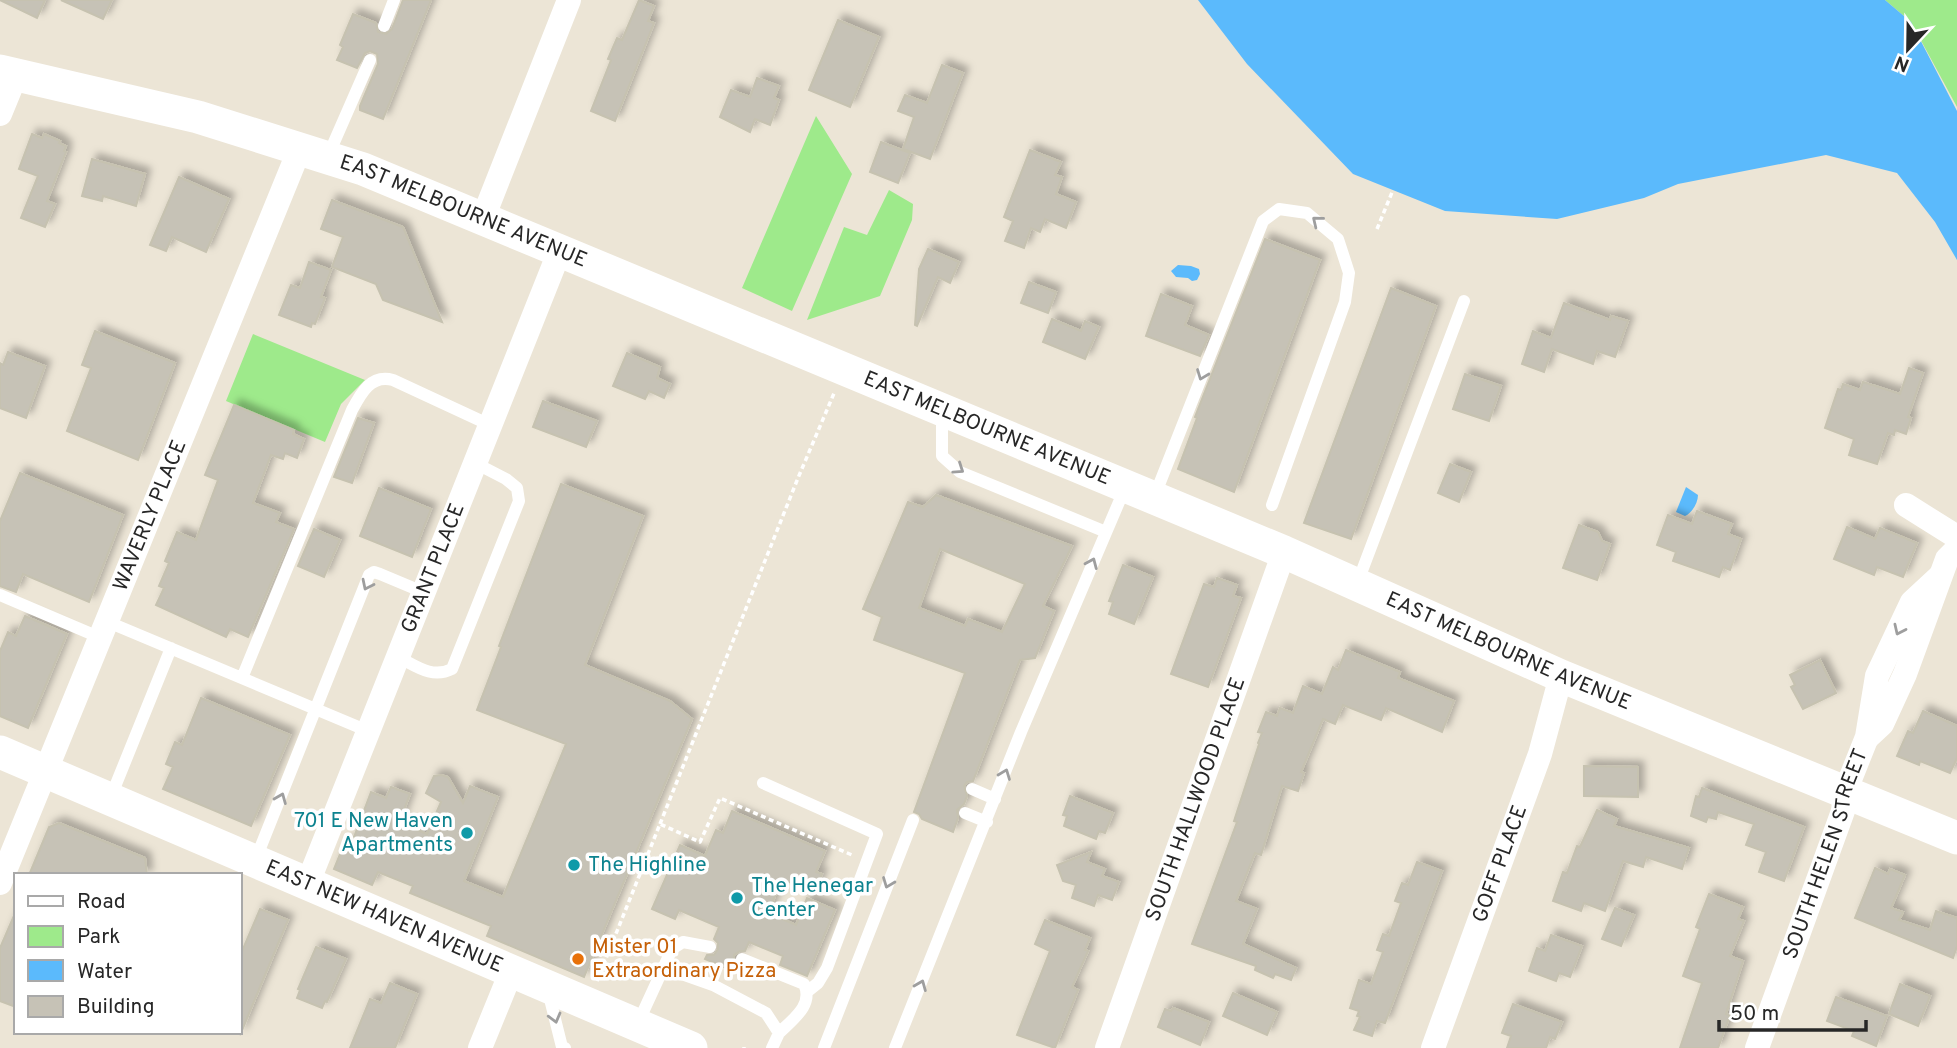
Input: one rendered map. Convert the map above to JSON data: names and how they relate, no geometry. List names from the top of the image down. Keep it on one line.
{"streets":{"street":["EAST MELBOURNE AVENUE","WAVERLY PLACE","GRANT PLACE","SOUTH HALLWOOD PLACE","SOUTH HELEN STREET","GOFF PLACE","EAST NEW HAVEN AVENUE"]},"crossings":[["EAST MELBOURNE AVENUE","WAVERLY PLACE"],["EAST MELBOURNE AVENUE","GRANT PLACE"],["EAST MELBOURNE AVENUE","SOUTH HALLWOOD PLACE"],["EAST MELBOURNE AVENUE","SOUTH HELEN STREET"],["EAST MELBOURNE AVENUE","GOFF PLACE"],["WAVERLY PLACE","EAST NEW HAVEN AVENUE"],["GRANT PLACE","EAST NEW HAVEN AVENUE"]],"places":["701 E New Haven Apartments","The Highline","The Henegar Center","Mister 01 Extraordinary Pizza"],"legend":["Road","Park","Water","Building"],"scale_bar":"50 m","north":"bottom"}
